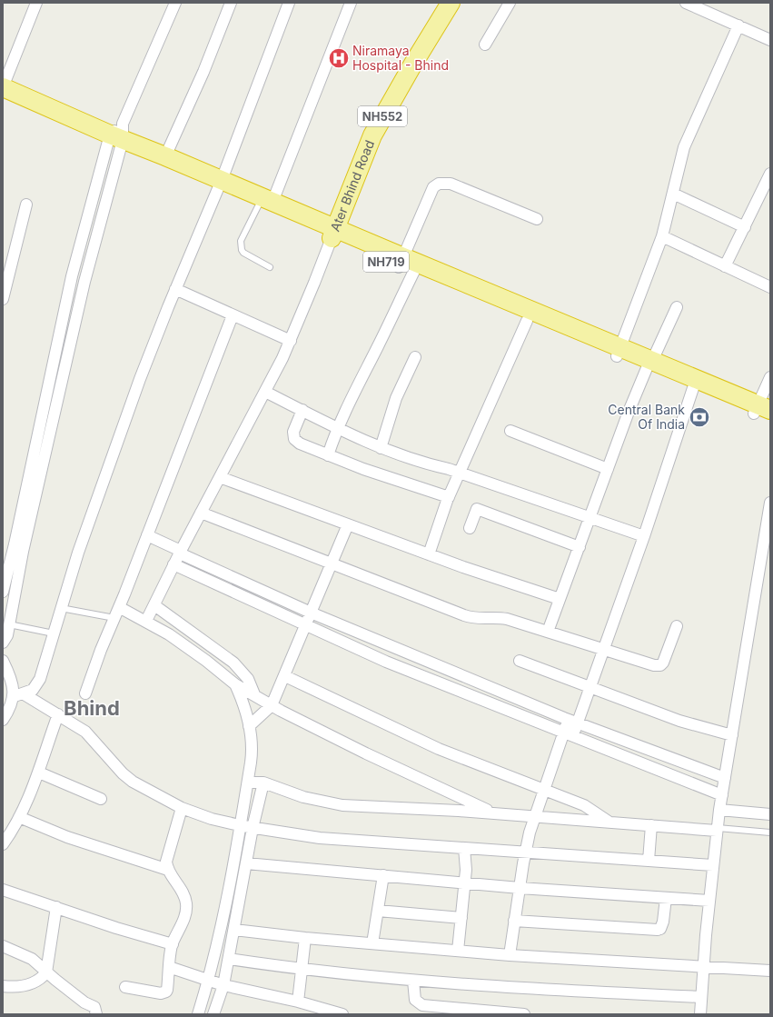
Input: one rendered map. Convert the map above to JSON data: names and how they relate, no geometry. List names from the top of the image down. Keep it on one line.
{"streets":{"highway":["NH552","Ater Bhind Road","NH719"]},"crossings":[["Ater Bhind Road","NH719"]],"districts":["Bhind"],"places":{"hospital":["Niramaya Hospital - Bhind"],"bank":["Central Bank Of India"]}}
